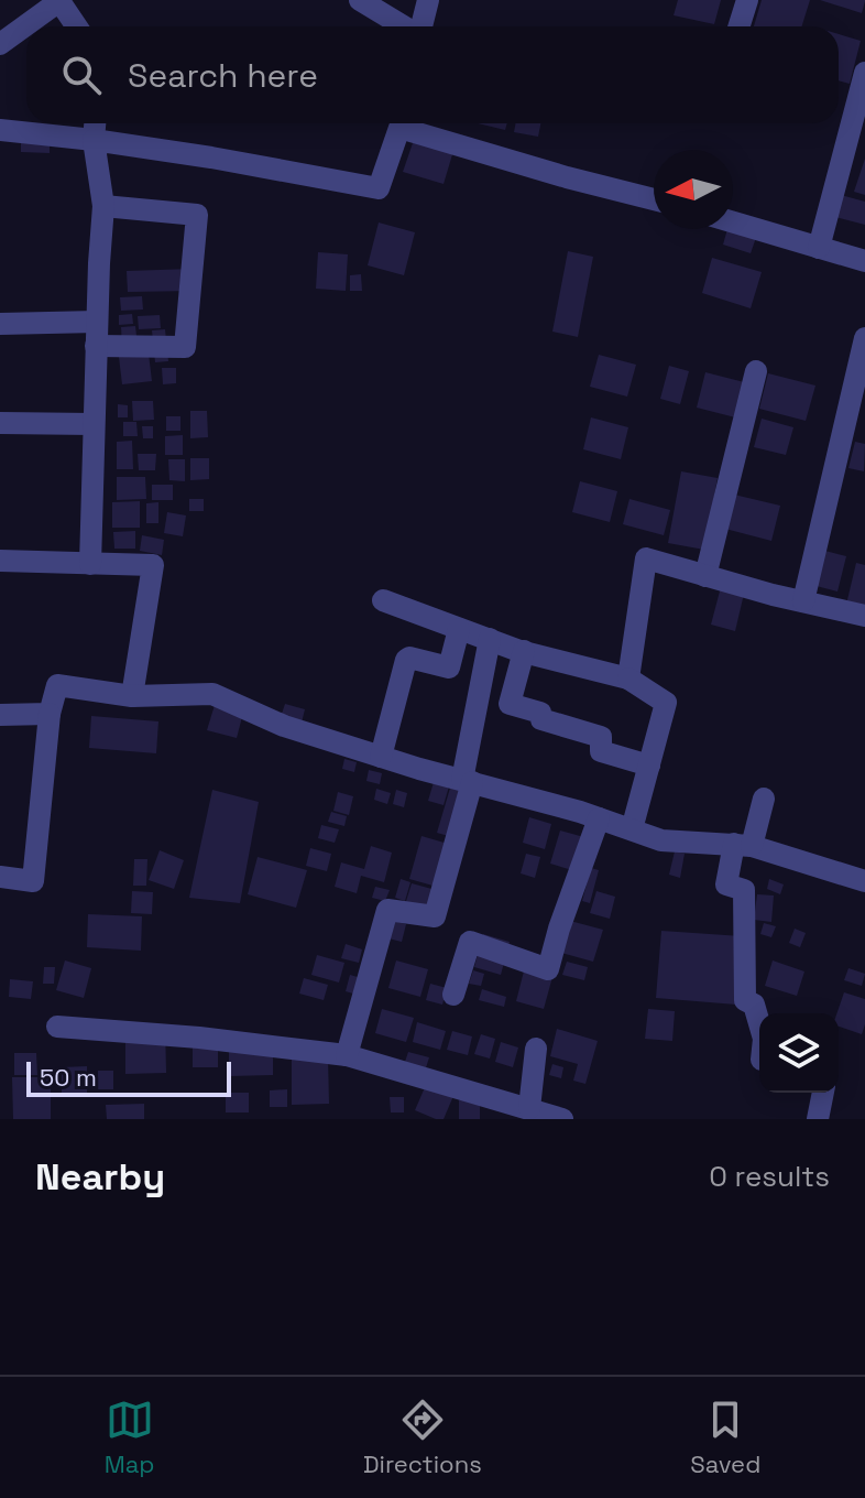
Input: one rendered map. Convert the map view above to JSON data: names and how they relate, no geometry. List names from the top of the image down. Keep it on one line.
{"scale_bar":"50 m","north":"left","page":{"search":"Search here","scale":"50 m","heading":["Nearby","0 results"],"nav":["Map","Directions","Saved"]}}
